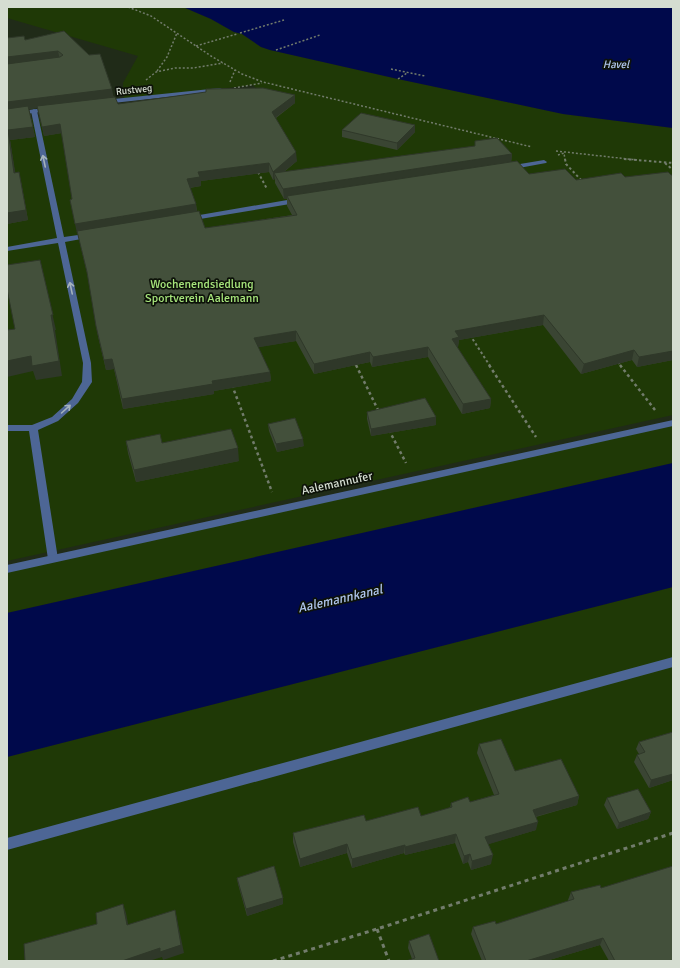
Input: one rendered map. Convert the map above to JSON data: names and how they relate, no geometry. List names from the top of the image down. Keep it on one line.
{"streets":{"street":["Rustweg","Aalemannufer"]},"water":["Havel","Aalemannkanal"],"parks":["Wochenendsiedlung Sportverein Aalemann"]}
